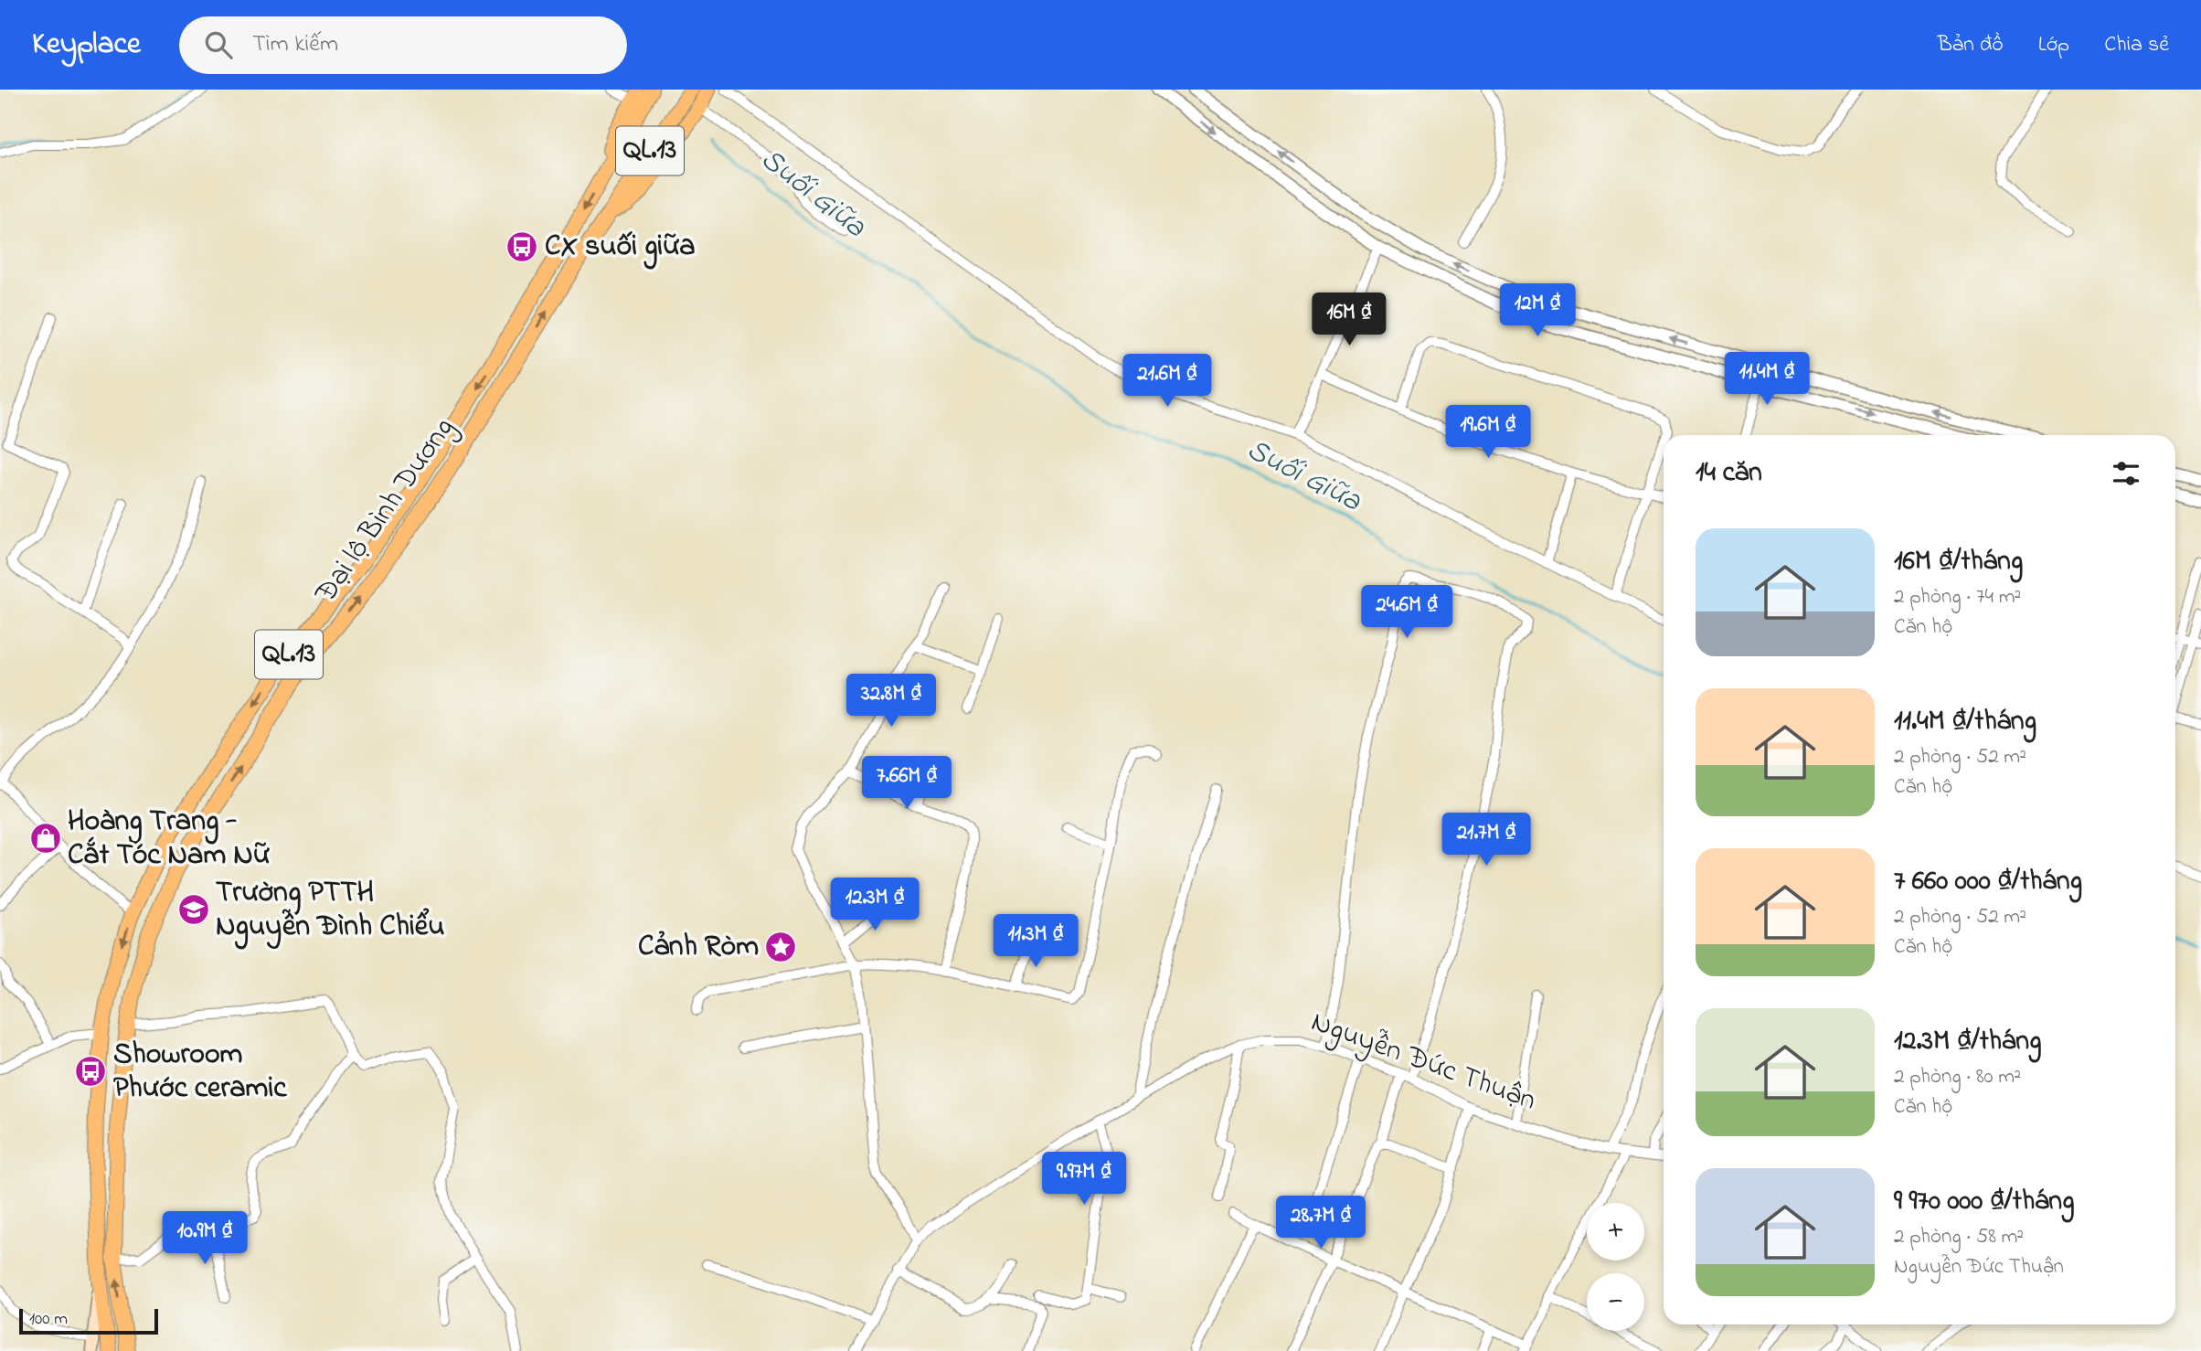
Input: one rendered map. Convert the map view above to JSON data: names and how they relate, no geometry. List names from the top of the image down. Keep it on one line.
{"streets":{"highway":["QL.13","Đại lộ Bình Dương"],"street":["Nguyễn Đức Thuận"]},"water":["Suối Giữa"],"places":{"bus stop":["CX suối giữa","Showroom Phước ceramic"],"shop":["Hoàng Trang - Cắt Tóc Nam Nữ"],"school or university":["Trường PTTH Nguyễn Đình Chiểu"],"place":["Cảnh Ròm"]},"scale_bar":"100 m","page":{"header":"Keyplace","search":"Tìm kiếm","nav":["Bản đồ","Lớp","Chia sẻ"],"price":["12M ₫","16M ₫","11.4M ₫","21.6M ₫","19.6M ₫","24.6M ₫","32.8M ₫","7.66M ₫","21.7M ₫","12.3M ₫","11.3M ₫","9.97M ₫","28.7M ₫","10.9M ₫"],"heading":"14 căn","list":[{"name":"16M ₫/tháng","note":"2 phòng · 74 m² · Căn hộ"},{"name":"11.4M ₫/tháng","note":"2 phòng · 52 m² · Căn hộ"},{"name":"7 660 000 ₫/tháng","note":"2 phòng · 52 m² · Căn hộ"},{"name":"12.3M ₫/tháng","note":"2 phòng · 80 m² · Căn hộ"},{"name":"9 970 000 ₫/tháng","note":"2 phòng · 58 m² · Nguyễn Đức Thuận"}],"map_buttons":["+","−"],"scale":"100 m"}}
